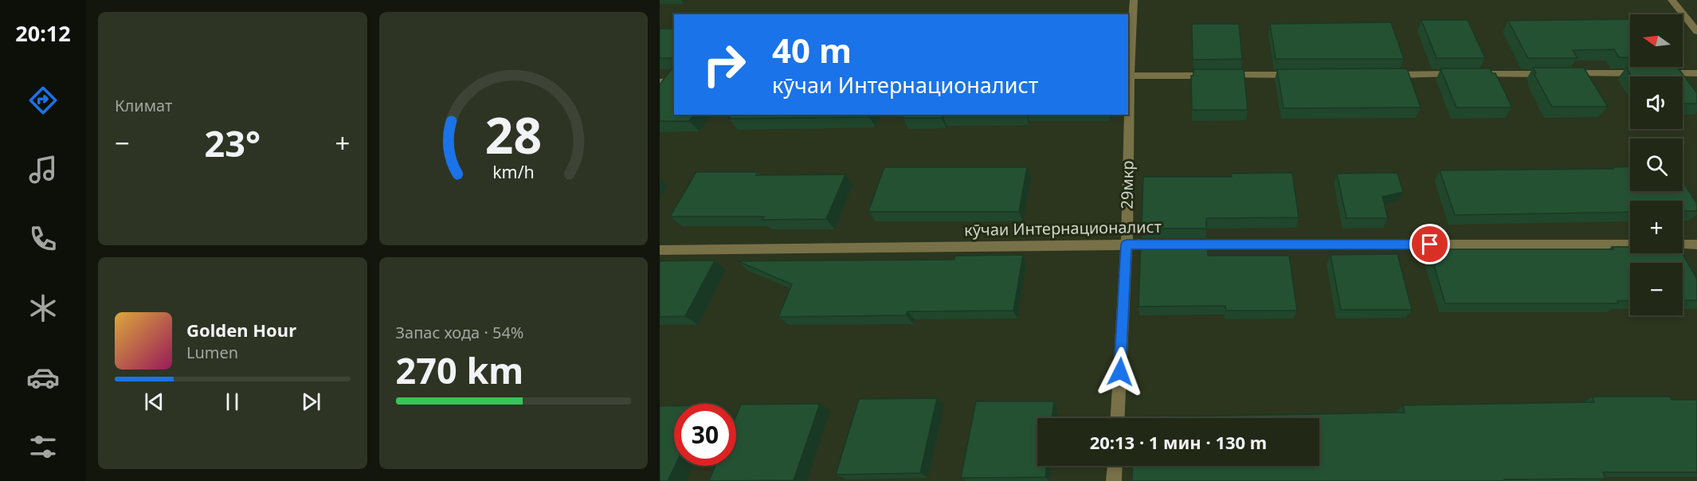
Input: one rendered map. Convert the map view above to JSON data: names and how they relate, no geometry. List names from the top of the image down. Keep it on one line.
{"streets":{"street":["29мкр","кӯчаи Интернационалист"]},"crossings":[["29мкр","кӯчаи Интернационалист"]],"north":"left","page":{"tabs":"20:12","tile":["Климат",["Запас хода · 54%","270 km"]],"map_buttons":["+","−"],"turn":["40 m","кӯчаи Интернационалист"],"heat":["−","23°","+"],"song":["Golden Hour","Lumen"],"limit":"30","trip":"20:13 · 1 мин · 130 m","gauge":["28","km/h"]}}
